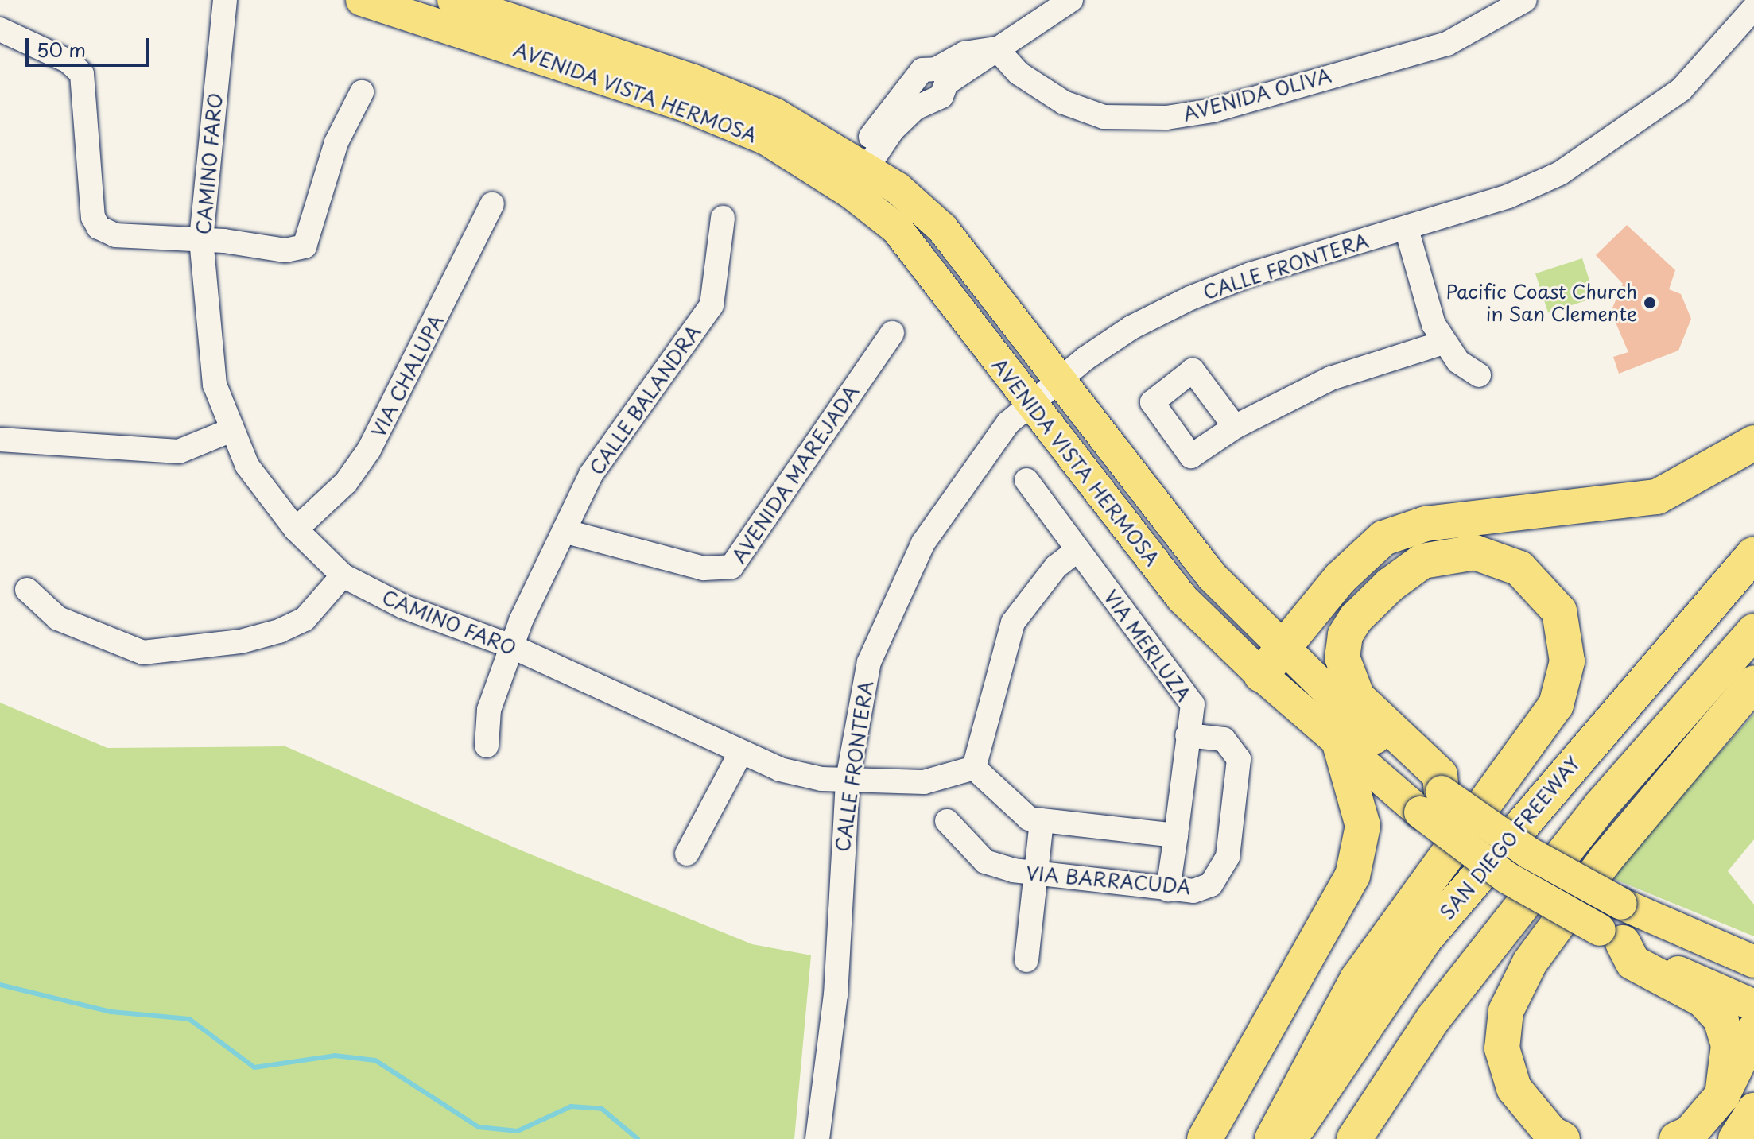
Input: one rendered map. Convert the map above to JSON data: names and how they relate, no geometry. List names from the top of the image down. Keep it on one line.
{"streets":{"highway":["SAN DIEGO FREEWAY"],"main road":["AVENIDA VISTA HERMOSA"],"street":["AVENIDA OLIVA","CAMINO FARO","CALLE FRONTERA","VIA CHALUPA","CALLE BALANDRA","AVENIDA MAREJADA","VIA MERLUZA","VIA BARRACUDA"]},"crossings":[["AVENIDA VISTA HERMOSA","CALLE FRONTERA"],["CAMINO FARO","CALLE FRONTERA"],["CAMINO FARO","VIA CHALUPA"],["CAMINO FARO","CALLE BALANDRA"],["CALLE BALANDRA","AVENIDA MAREJADA"],["VIA MERLUZA","VIA BARRACUDA"]],"places":["Pacific Coast Church in San Clemente"],"scale_bar":"50 m"}
